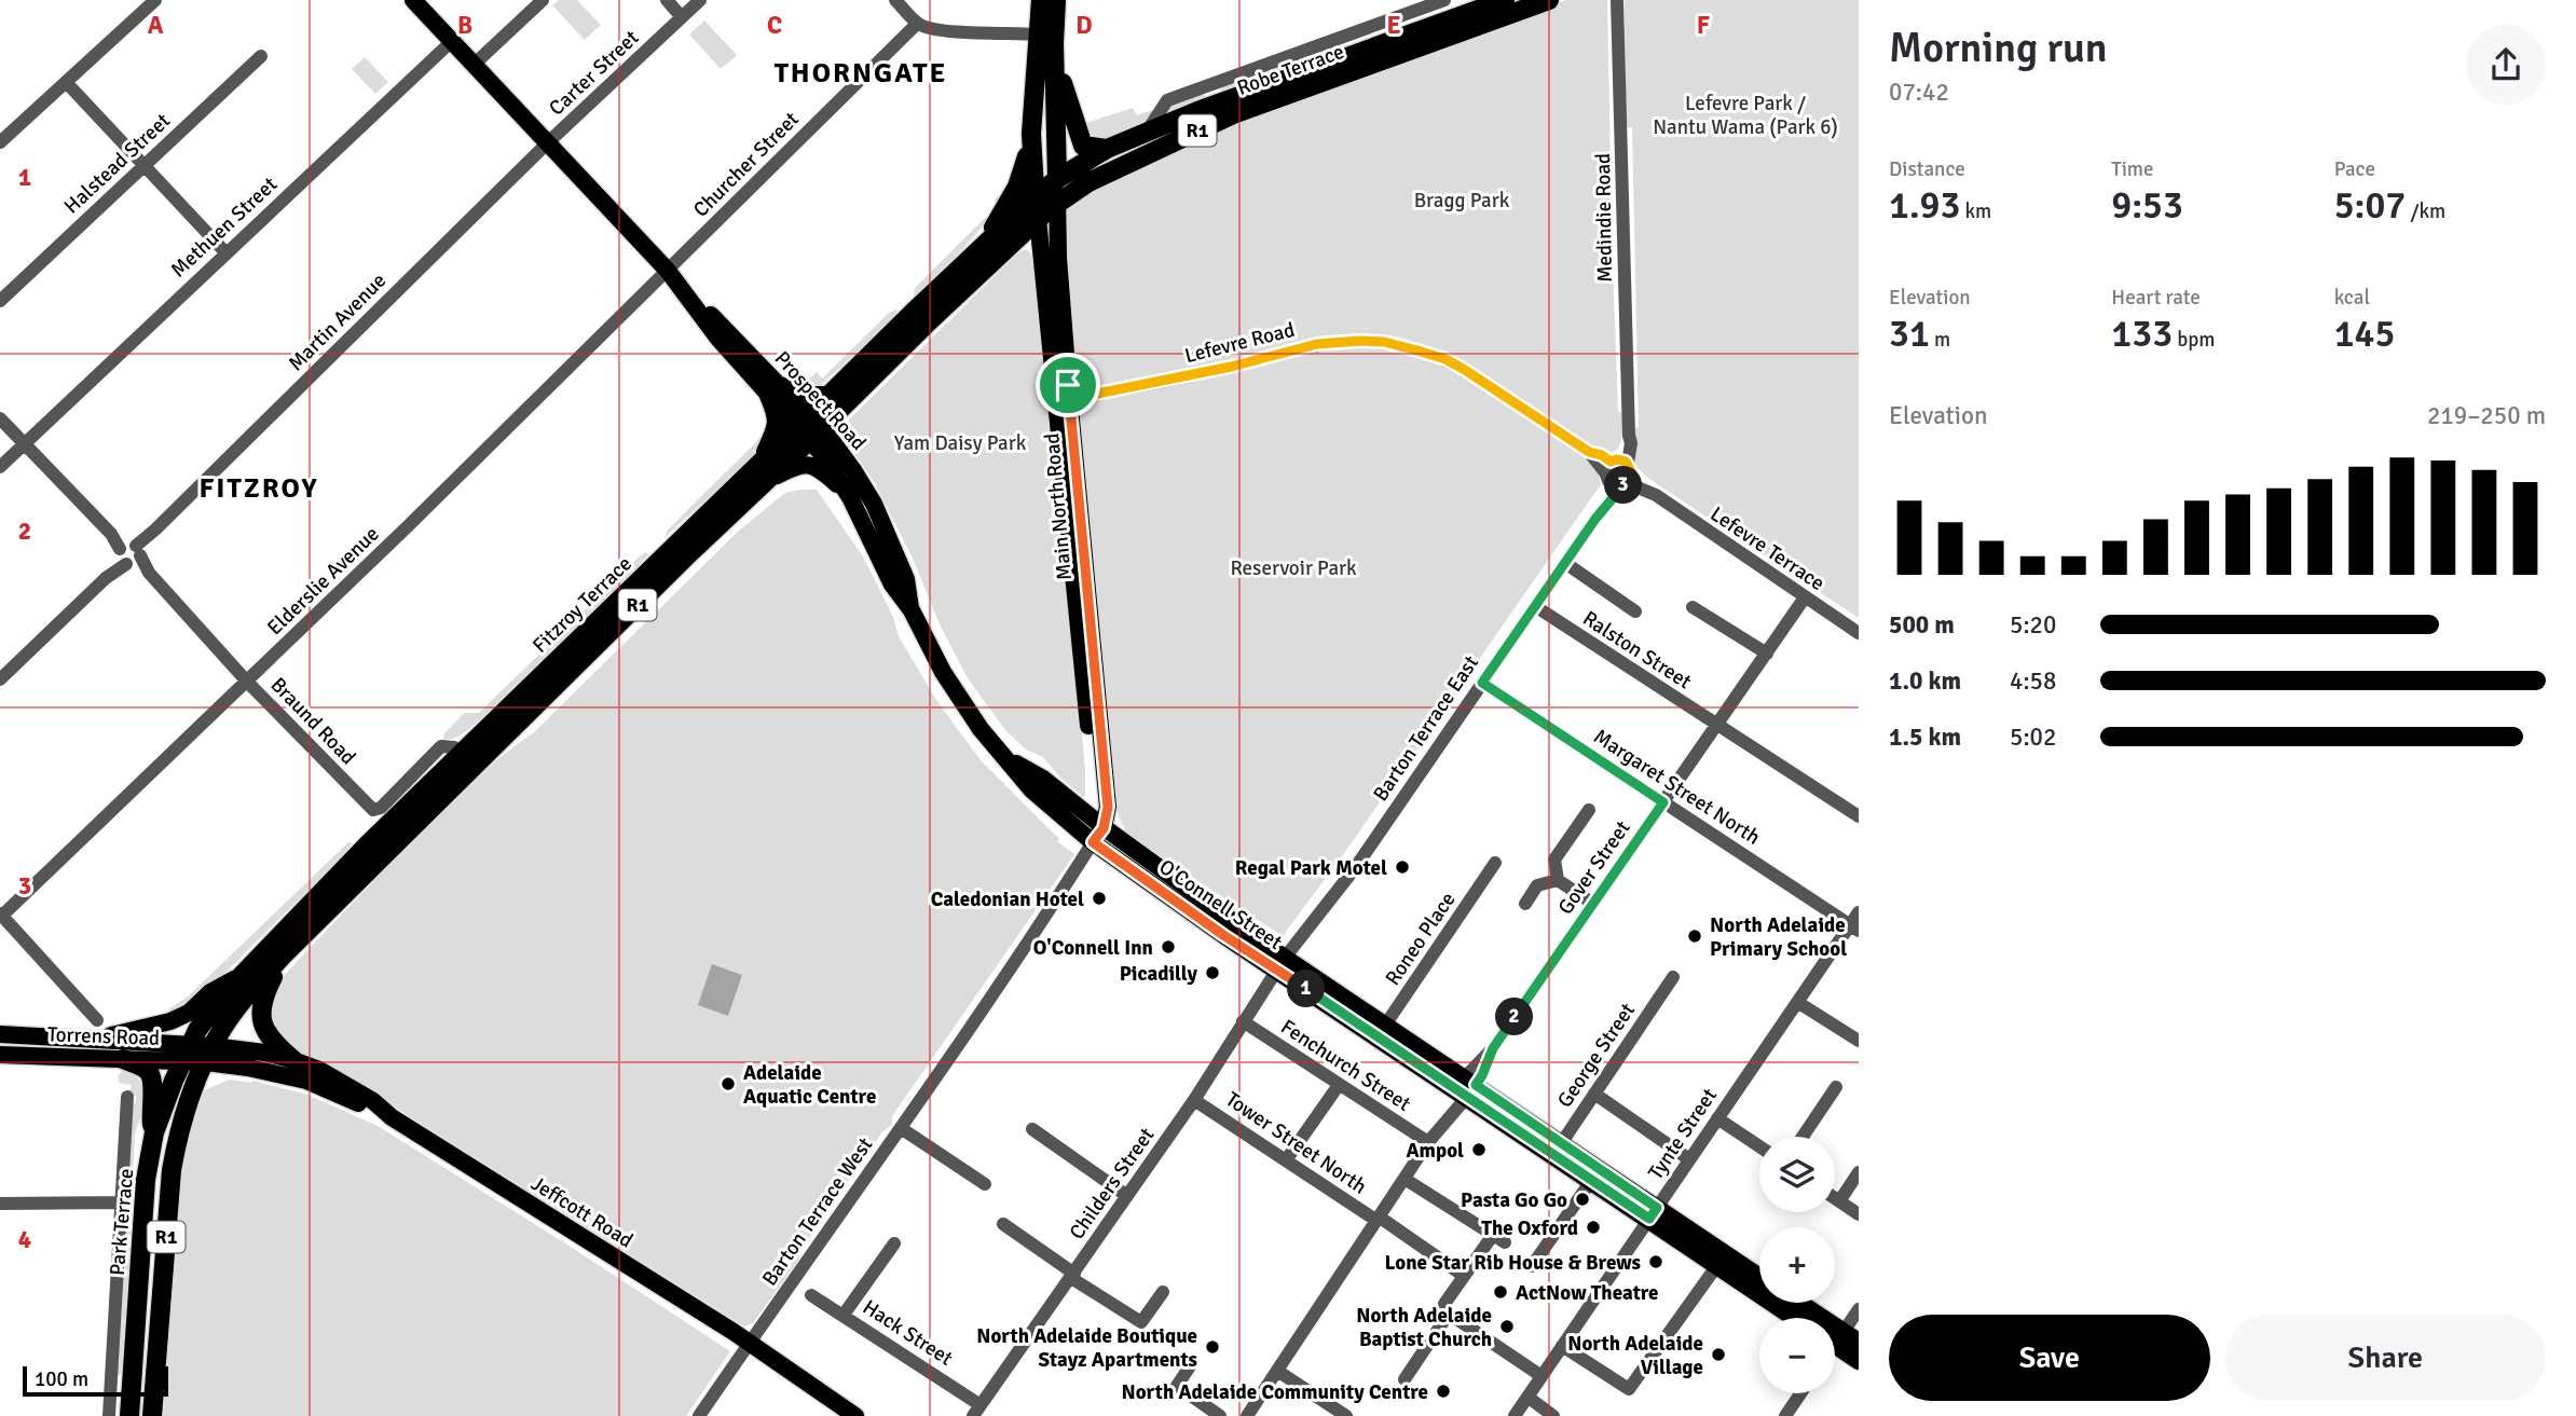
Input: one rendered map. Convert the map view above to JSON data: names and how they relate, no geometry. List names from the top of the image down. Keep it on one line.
{"streets":{"highway":["Robe Terrace","R1","Main North Road","Fitzroy Terrace","Park Terrace"],"main road":["Prospect Road","O'Connell Street","Torrens Road","Jeffcott Road"],"street":["Carter Street","Halstead Street","Churcher Street","Medindie Road","Methuen Street","Martin Avenue","Lefevre Road","Lefevre Terrace","Elderslie Avenue","Ralston Street","Braund Road","Barton Terrace East","Margaret Street North","Gover Street","Roneo Place","George Street","Fenchurch Street","Tynte Street","Tower Street North","Childers Street","Barton Terrace West","Hack Street"]},"crossings":[["Robe Terrace","Main North Road"],["Robe Terrace","Fitzroy Terrace"],["Carter Street","Martin Avenue"],["Carter Street","Prospect Road"],["R1","Fitzroy Terrace"],["R1","Torrens Road"],["R1","Jeffcott Road"],["Churcher Street","Prospect Road"],["Churcher Street","Elderslie Avenue"],["Medindie Road","Lefevre Road"],["Medindie Road","Lefevre Terrace"],["Medindie Road","Barton Terrace East"],["Methuen Street","Prospect Road"],["Martin Avenue","Prospect Road"],["Martin Avenue","Braund Road"],["Lefevre Road","Main North Road"],["Lefevre Road","Lefevre Terrace"],["Lefevre Road","Barton Terrace East"],["Prospect Road","Main North Road"],["Prospect Road","Elderslie Avenue"],["Prospect Road","Fitzroy Terrace"],["Prospect Road","O'Connell Street"],["Prospect Road","Barton Terrace West"],["Main North Road","Fitzroy Terrace"],["Main North Road","O'Connell Street"],["Lefevre Terrace","Barton Terrace East"],["Lefevre Terrace","Gover Street"],["Elderslie Avenue","Braund Road"],["Fitzroy Terrace","Braund Road"],["Fitzroy Terrace","Torrens Road"],["Fitzroy Terrace","Jeffcott Road"],["Fitzroy Terrace","Park Terrace"],["Ralston Street","Barton Terrace East"],["Ralston Street","Gover Street"],["Barton Terrace East","Margaret Street North"],["Barton Terrace East","O'Connell Street"],["Barton Terrace East","Childers Street"],["Margaret Street North","Gover Street"],["Margaret Street North","Tynte Street"],["Gover Street","O'Connell Street"],["Gover Street","Fenchurch Street"],["Gover Street","Tower Street North"],["O'Connell Street","Roneo Place"],["O'Connell Street","George Street"],["O'Connell Street","Tynte Street"],["O'Connell Street","Childers Street"],["O'Connell Street","Barton Terrace West"],["Torrens Road","Jeffcott Road"],["Torrens Road","Park Terrace"],["Fenchurch Street","Childers Street"],["Tower Street North","Childers Street"],["Childers Street","Hack Street"],["Jeffcott Road","Barton Terrace West"]],"districts":["THORNGATE","FITZROY"],"parks":["Lefevre Park / Nantu Wama (Park 6)","Bragg Park","Yam Daisy Park","Reservoir Park"],"places":["Regal Park Motel","Caledonian Hotel","North Adelaide Primary School","O'Connell Inn","Picadilly","Adelaide Aquatic Centre","Ampol","Pasta Go Go","The Oxford","Lone Star Rib House & Brews","ActNow Theatre","North Adelaide Baptist Church","North Adelaide Boutique Stayz Apartments","North Adelaide Village","North Adelaide Community Centre"],"scale_bar":"100 m","page":{"heading":["Morning run","07:42"],"stats":[["Distance","1.93 km"],["Time","9:53"],["Pace","5:07 /km"],["Elevation","31 m"],["Heart rate","133 bpm"],["kcal","145"]],"chart":["Elevation","219–250 m"],"pins":["3","1","2"],"list":[{"name":"500 m","note":"5:20"},{"name":"1.0 km","note":"4:58"},{"name":"1.5 km","note":"5:02"}],"map_buttons":["+","−"],"buttons":["Save","Share"],"scale":"100 m"},"grid":{"columns":["A","B","C","D","E","F"],"rows":["1","2","3","4"]}}
